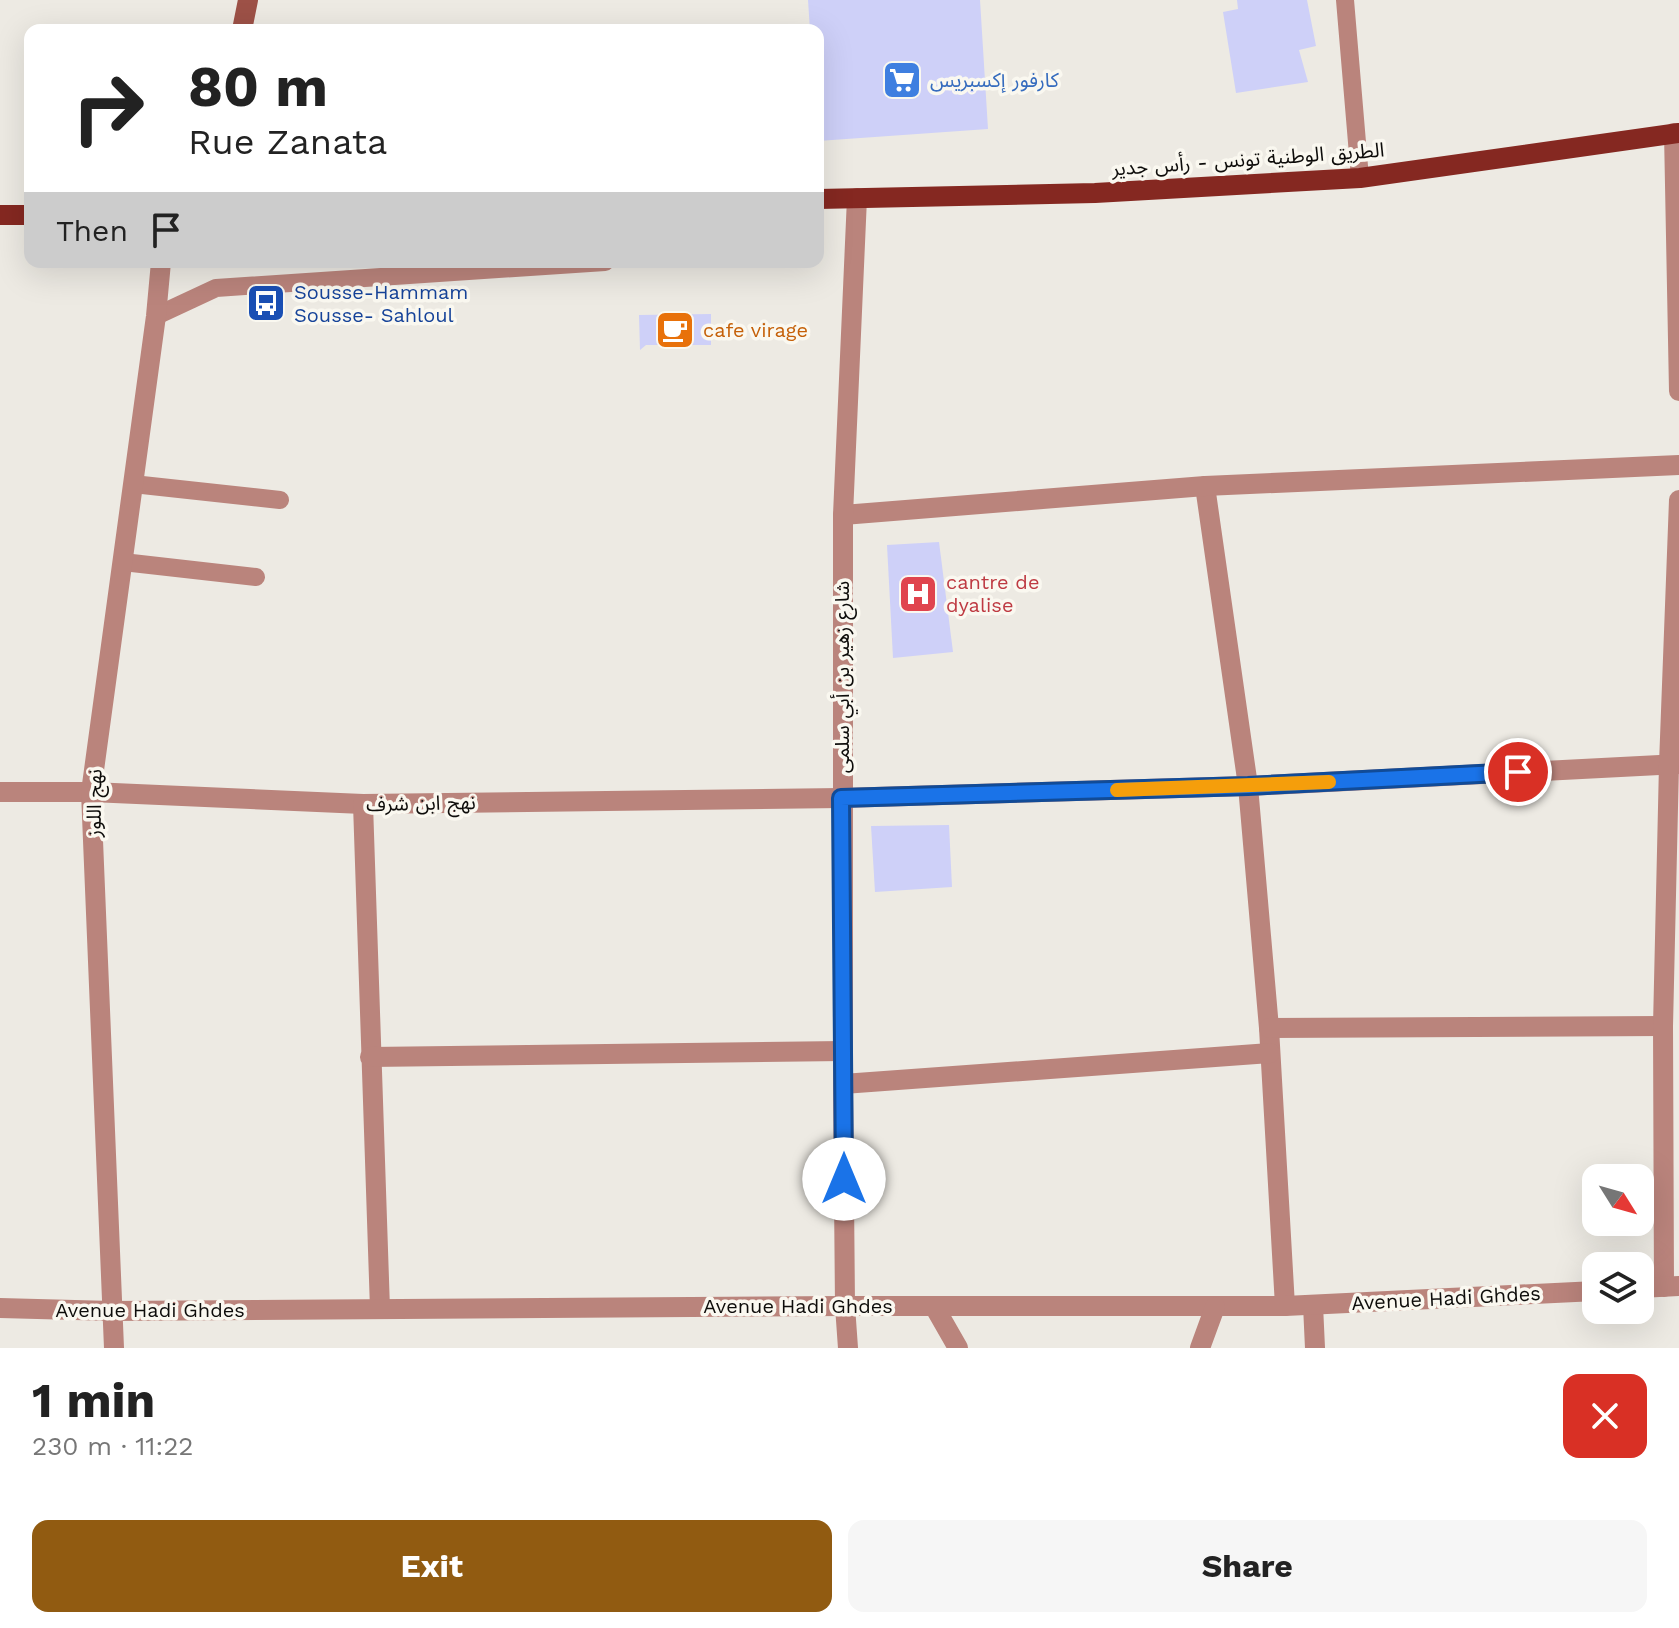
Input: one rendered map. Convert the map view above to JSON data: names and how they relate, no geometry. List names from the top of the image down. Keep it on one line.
{"streets":{"main road":["الطريق الوطنية تونس - رأس جدير"],"street":["شارع زهير بن أبي سلمى","نهج اللوز","نهج ابن شرف","Avenue Hadi Ghdes"]},"crossings":[["الطريق الوطنية تونس - رأس جدير","شارع زهير بن أبي سلمى"],["شارع زهير بن أبي سلمى","نهج ابن شرف"],["شارع زهير بن أبي سلمى","Avenue Hadi Ghdes"],["نهج اللوز","نهج ابن شرف"],["نهج اللوز","Avenue Hadi Ghdes"]],"places":{"supermarket":["كارفور إكسبريس"],"bus stop":["Sousse-Hammam Sousse- Sahloul"],"cafe":["cafe virage"],"hospital":["cantre de dyalise"]},"north":"bottom right","page":{"turn":["80 m","Rue Zanata"],"then":"Then","heading":["1 min","230 m · 11:22"],"buttons":["Exit","Share"]}}
